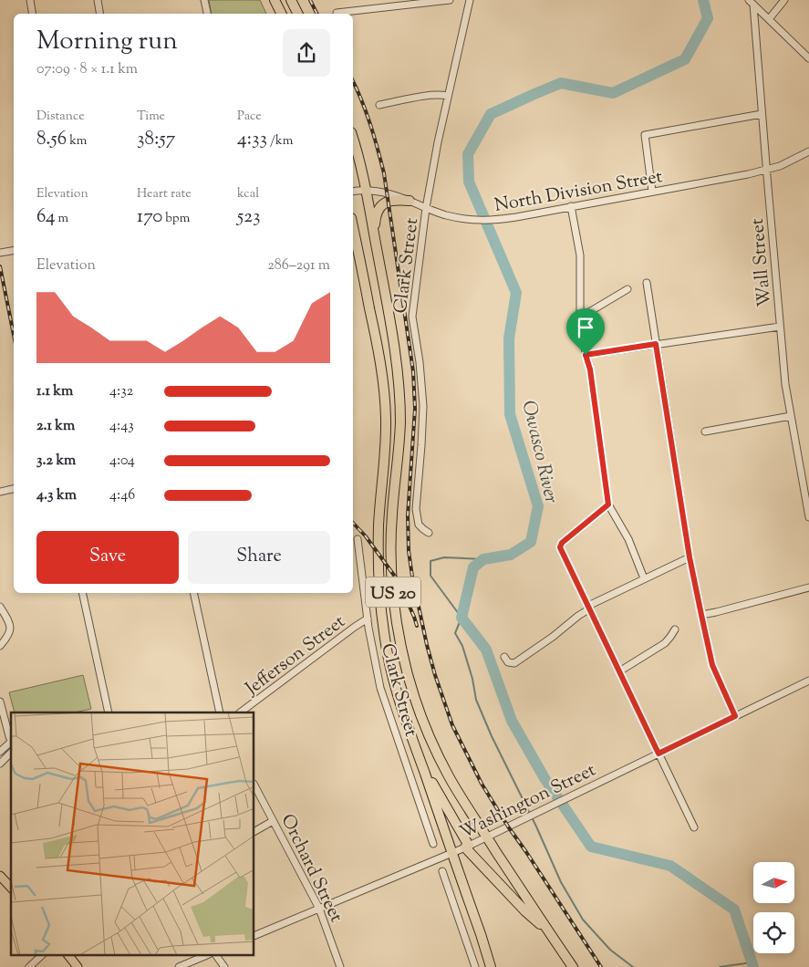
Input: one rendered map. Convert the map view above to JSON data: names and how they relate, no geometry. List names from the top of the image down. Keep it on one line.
{"streets":{"highway":["US 20"],"street":["North Division Street","Wall Street","Clark Street","Jefferson Street","Washington Street","Orchard Street"]},"crossings":[["North Division Street","Wall Street"],["North Division Street","Clark Street"],["North Division Street","US 20"],["Clark Street","Jefferson Street"],["US 20","Washington Street"],["Washington Street","Orchard Street"]],"water":["Owasco River"],"north":"right","page":{"heading":["Morning run","07:09 · 8 × 1.1 km"],"stats":[["Distance","8.56 km"],["Time","38:57"],["Pace","4:33 /km"],["Elevation","64 m"],["Heart rate","170 bpm"],["kcal","523"]],"chart":["Elevation","286–291 m"],"list":[{"name":"1.1 km","note":"4:32"},{"name":"2.1 km","note":"4:43"},{"name":"3.2 km","note":"4:04"},{"name":"4.3 km","note":"4:46"}],"buttons":["Save","Share"]}}
